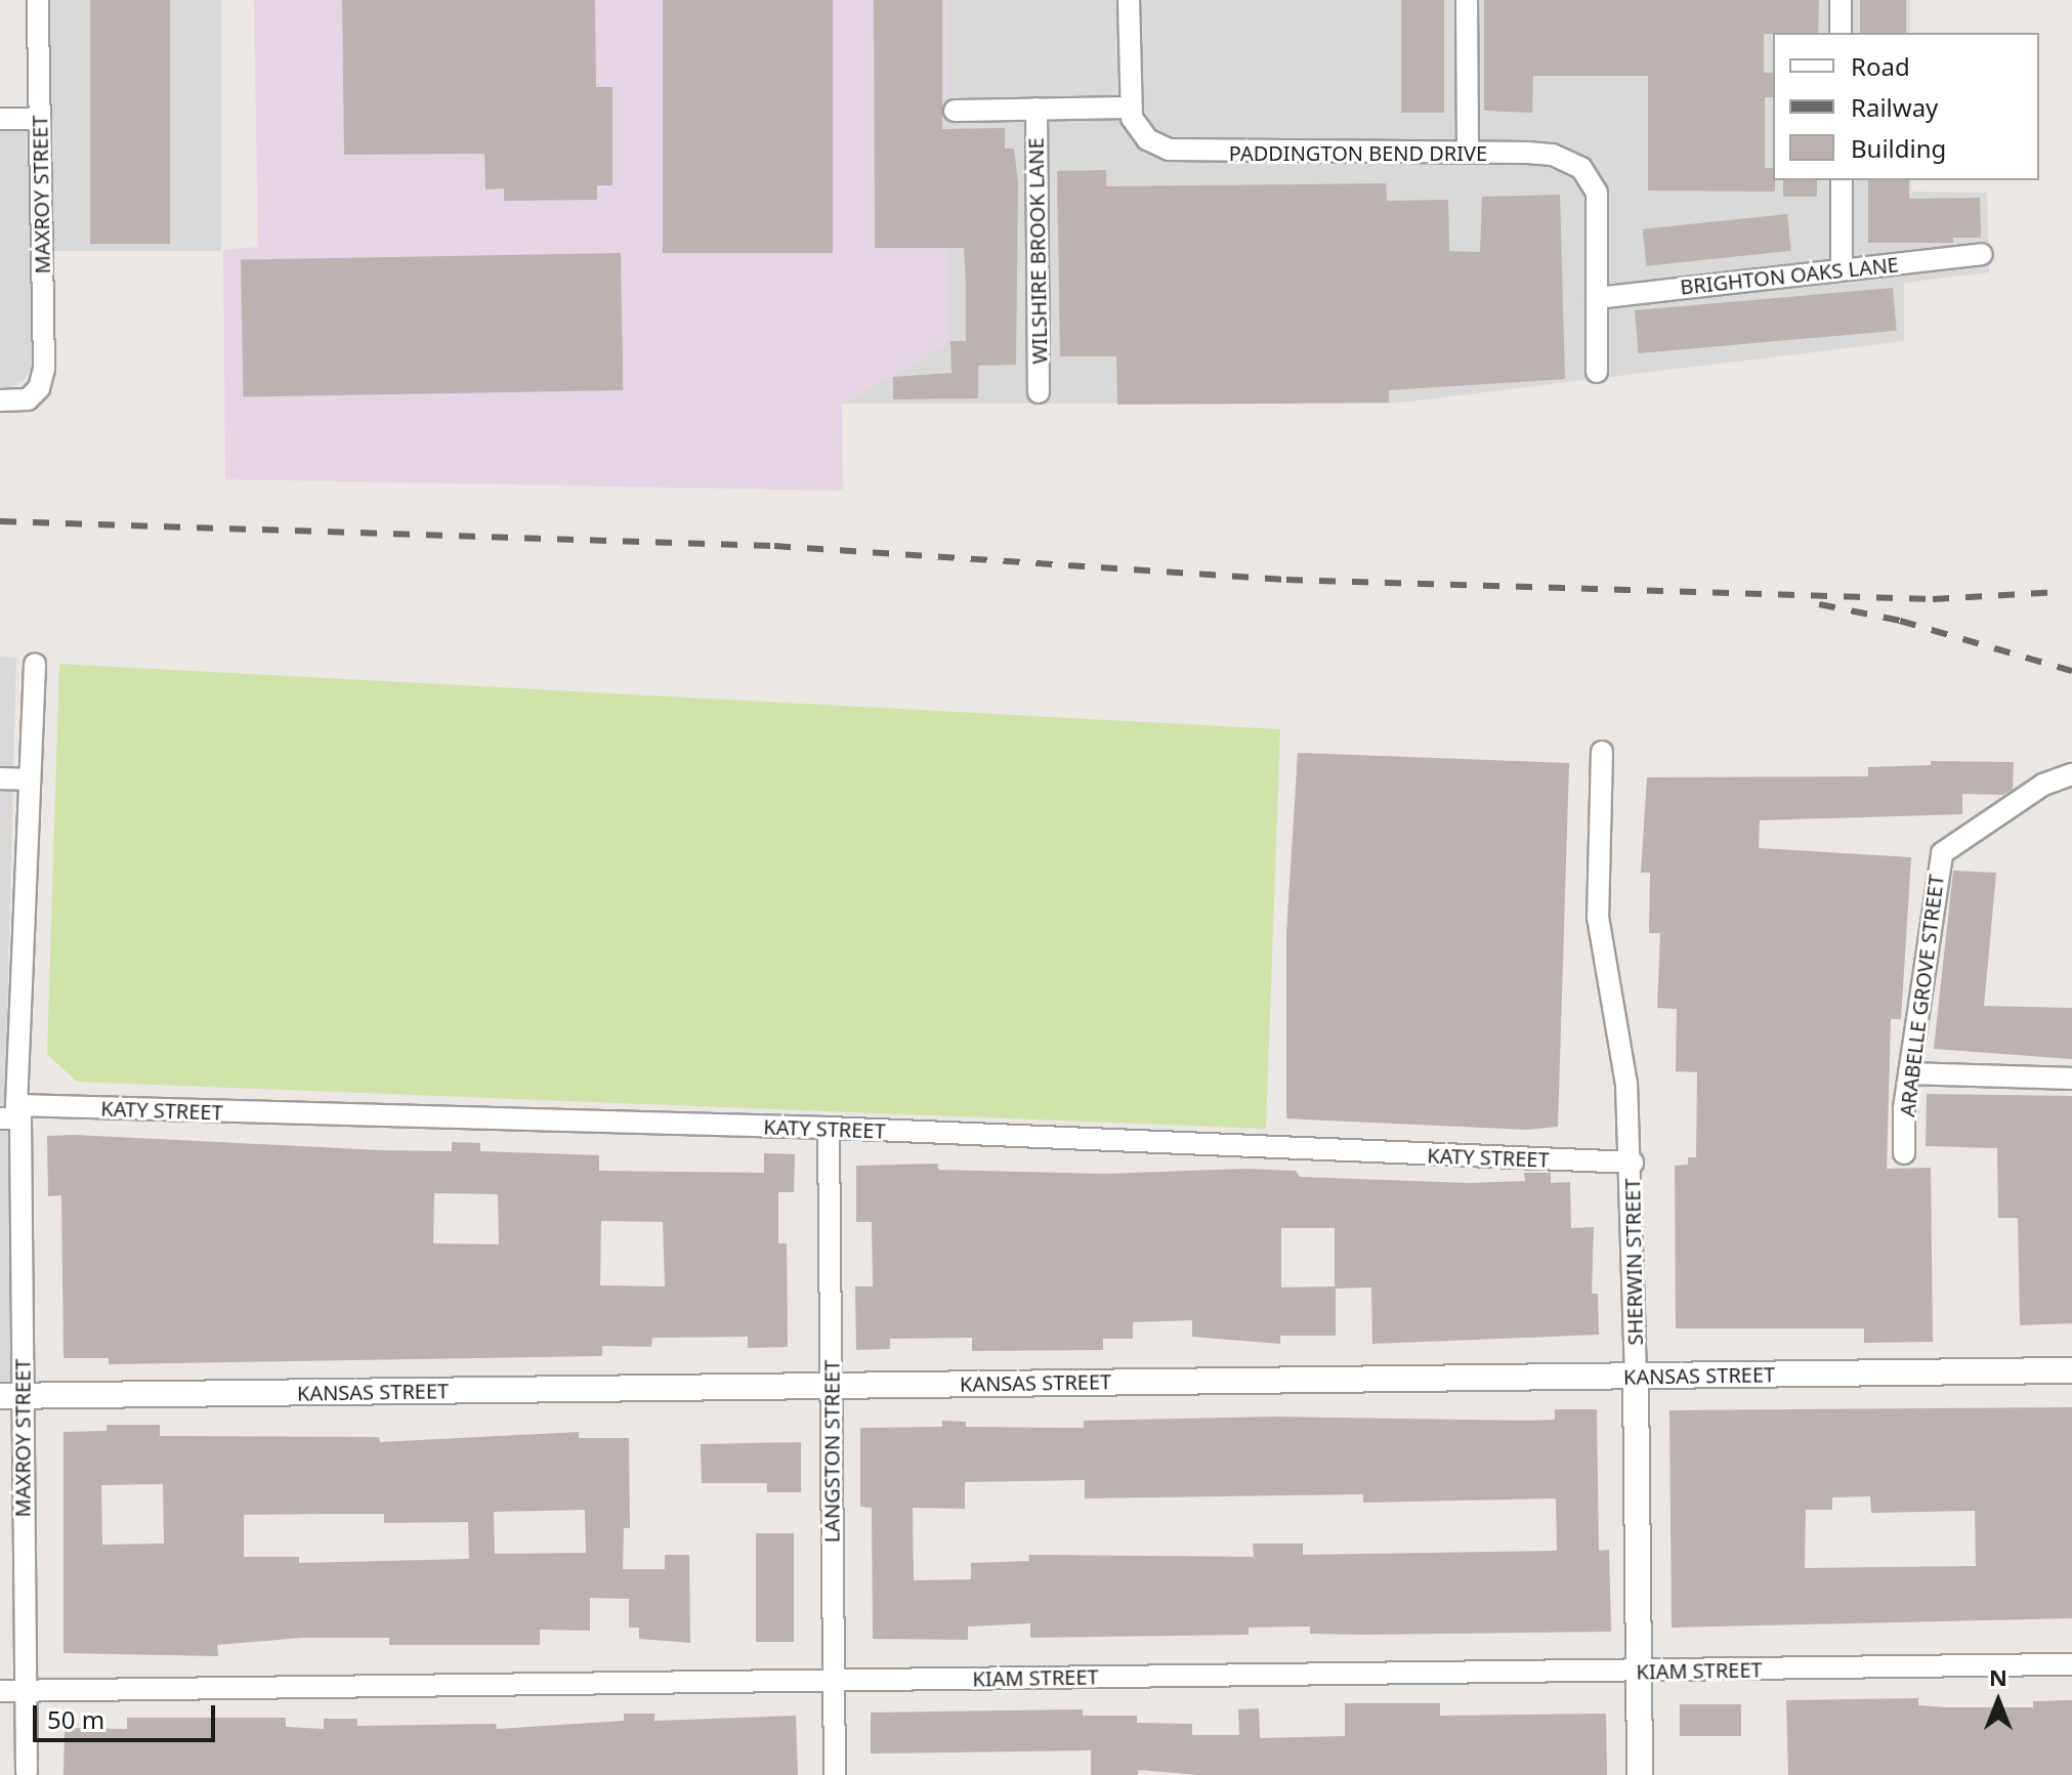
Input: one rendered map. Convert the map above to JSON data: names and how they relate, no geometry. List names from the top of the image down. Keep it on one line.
{"streets":{"street":["PADDINGTON BEND DRIVE","MAXROY STREET","WILSHIRE BROOK LANE","BRIGHTON OAKS LANE","ARABELLE GROVE STREET","KATY STREET","SHERWIN STREET","KANSAS STREET","LANGSTON STREET","KIAM STREET"]},"crossings":[["PADDINGTON BEND DRIVE","BRIGHTON OAKS LANE"],["MAXROY STREET","KATY STREET"],["MAXROY STREET","KANSAS STREET"],["MAXROY STREET","KIAM STREET"],["KATY STREET","SHERWIN STREET"],["KATY STREET","LANGSTON STREET"],["SHERWIN STREET","KANSAS STREET"],["SHERWIN STREET","KIAM STREET"],["KANSAS STREET","LANGSTON STREET"],["LANGSTON STREET","KIAM STREET"]],"legend":["Road","Railway","Building"],"scale_bar":"50 m","north":"top"}
